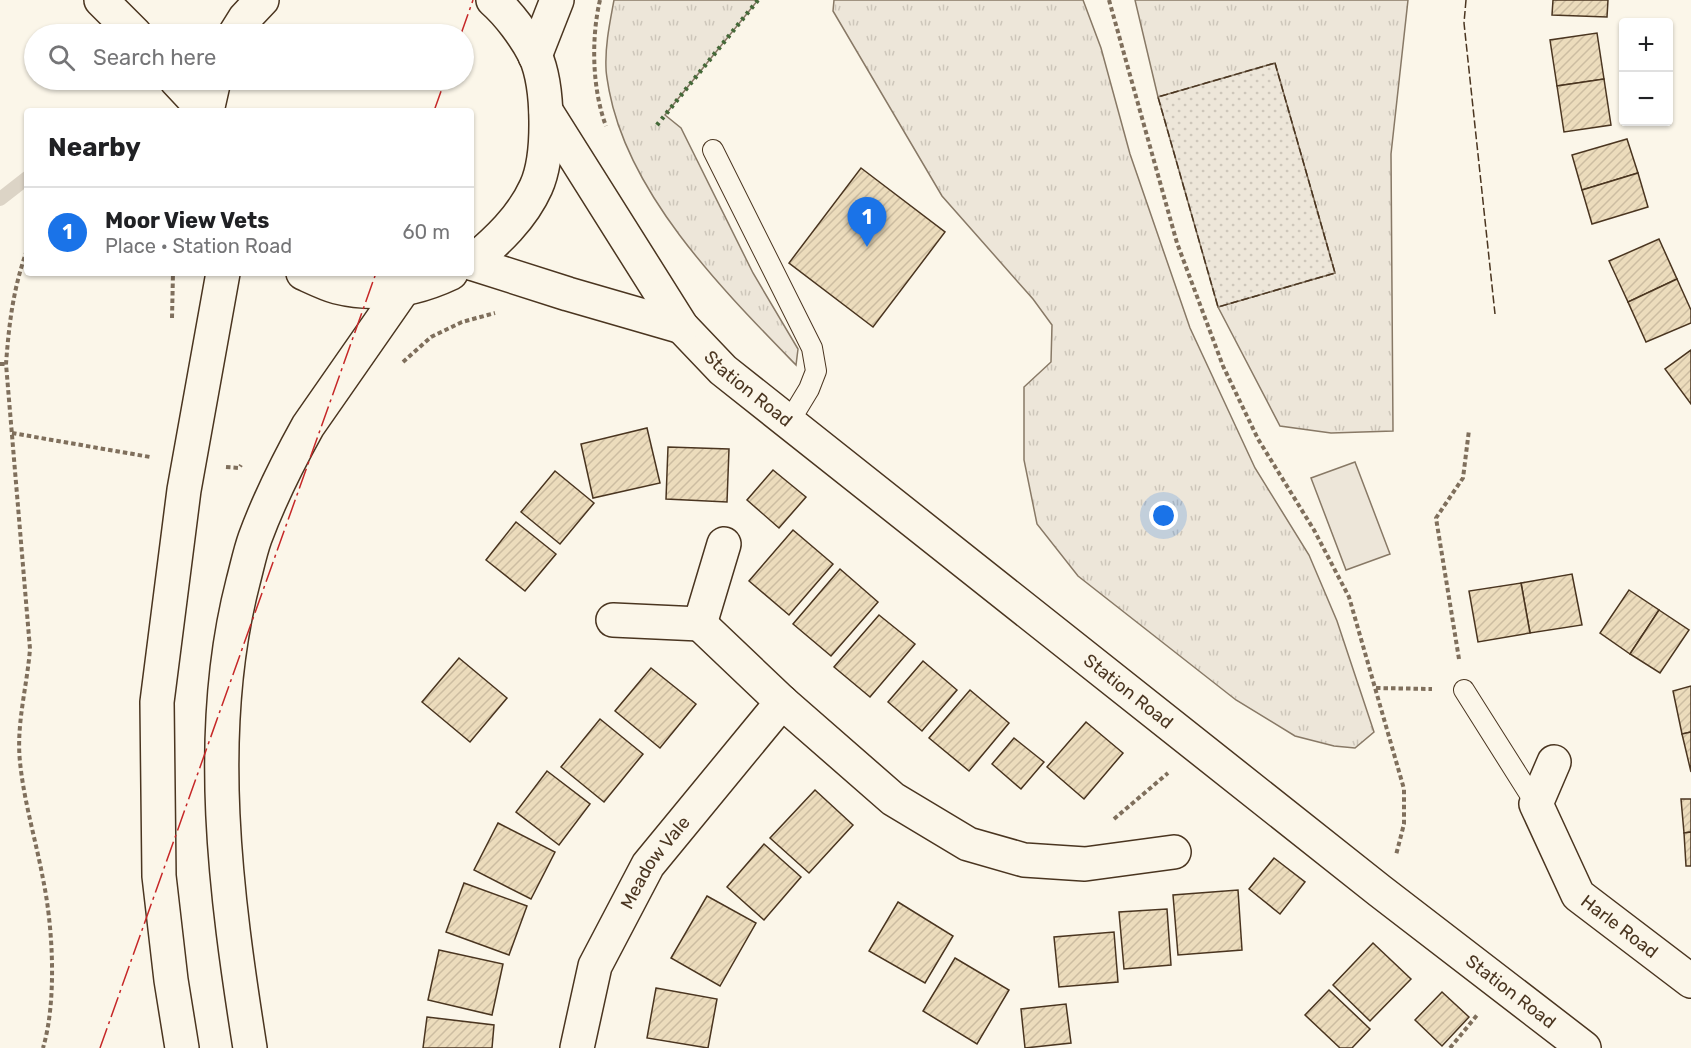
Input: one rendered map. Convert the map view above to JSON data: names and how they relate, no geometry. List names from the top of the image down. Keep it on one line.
{"streets":{"main road":["Station Road","Meadow Vale","Harle Road"]},"page":{"map_buttons":["+","−"],"search":"Search here","heading":"Nearby","list":[{"mark":"1","name":"Moor View Vets","note":"Place · Station Road","value":"60 m"}],"pins":"1"}}
